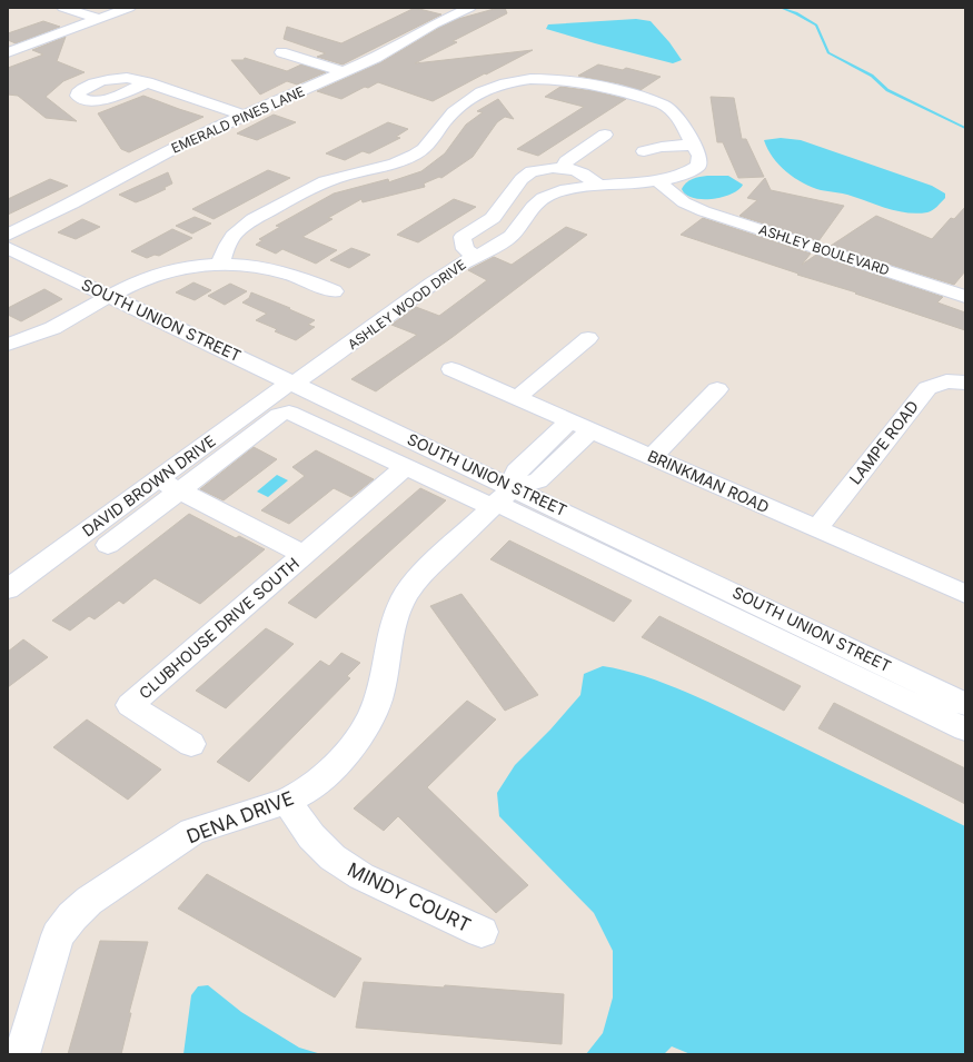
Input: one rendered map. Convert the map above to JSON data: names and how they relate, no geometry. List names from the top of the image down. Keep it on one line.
{"streets":{"street":["EMERALD PINES LANE","ASHLEY BOULEVARD","ASHLEY WOOD DRIVE","SOUTH UNION STREET","LAMPE ROAD","BRINKMAN ROAD","DAVID BROWN DRIVE","CLUBHOUSE DRIVE SOUTH","DENA DRIVE","MINDY COURT"]},"crossings":[["ASHLEY BOULEVARD","ASHLEY WOOD DRIVE"],["ASHLEY WOOD DRIVE","SOUTH UNION STREET"],["ASHLEY WOOD DRIVE","DAVID BROWN DRIVE"],["SOUTH UNION STREET","DAVID BROWN DRIVE"],["SOUTH UNION STREET","CLUBHOUSE DRIVE SOUTH"],["SOUTH UNION STREET","DENA DRIVE"],["LAMPE ROAD","BRINKMAN ROAD"],["DAVID BROWN DRIVE","CLUBHOUSE DRIVE SOUTH"],["DENA DRIVE","MINDY COURT"]]}
